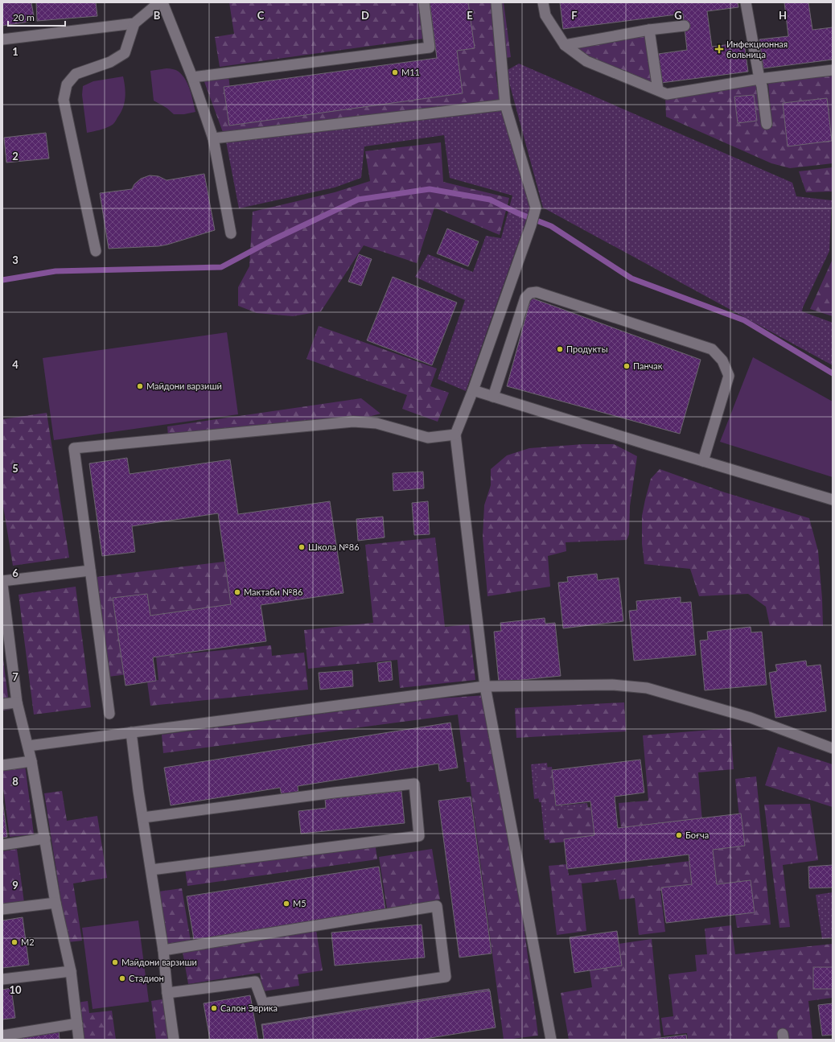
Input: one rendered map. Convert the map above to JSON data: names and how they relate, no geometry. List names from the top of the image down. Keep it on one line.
{"places":{"health":["Инфекционная больница"],"other":["M11","Продукты","Панчак","Майдони варзишӣ","Школа №86","Мактаби №86","Боғча","М5","М2","Майдони варзиши","Стадион","Салон Эврика"]},"scale_bar":"20 m","grid":{"columns":["B","C","D","E","F","G","H"],"rows":["1","2","3","4","5","6","7","8","9","10"]}}
